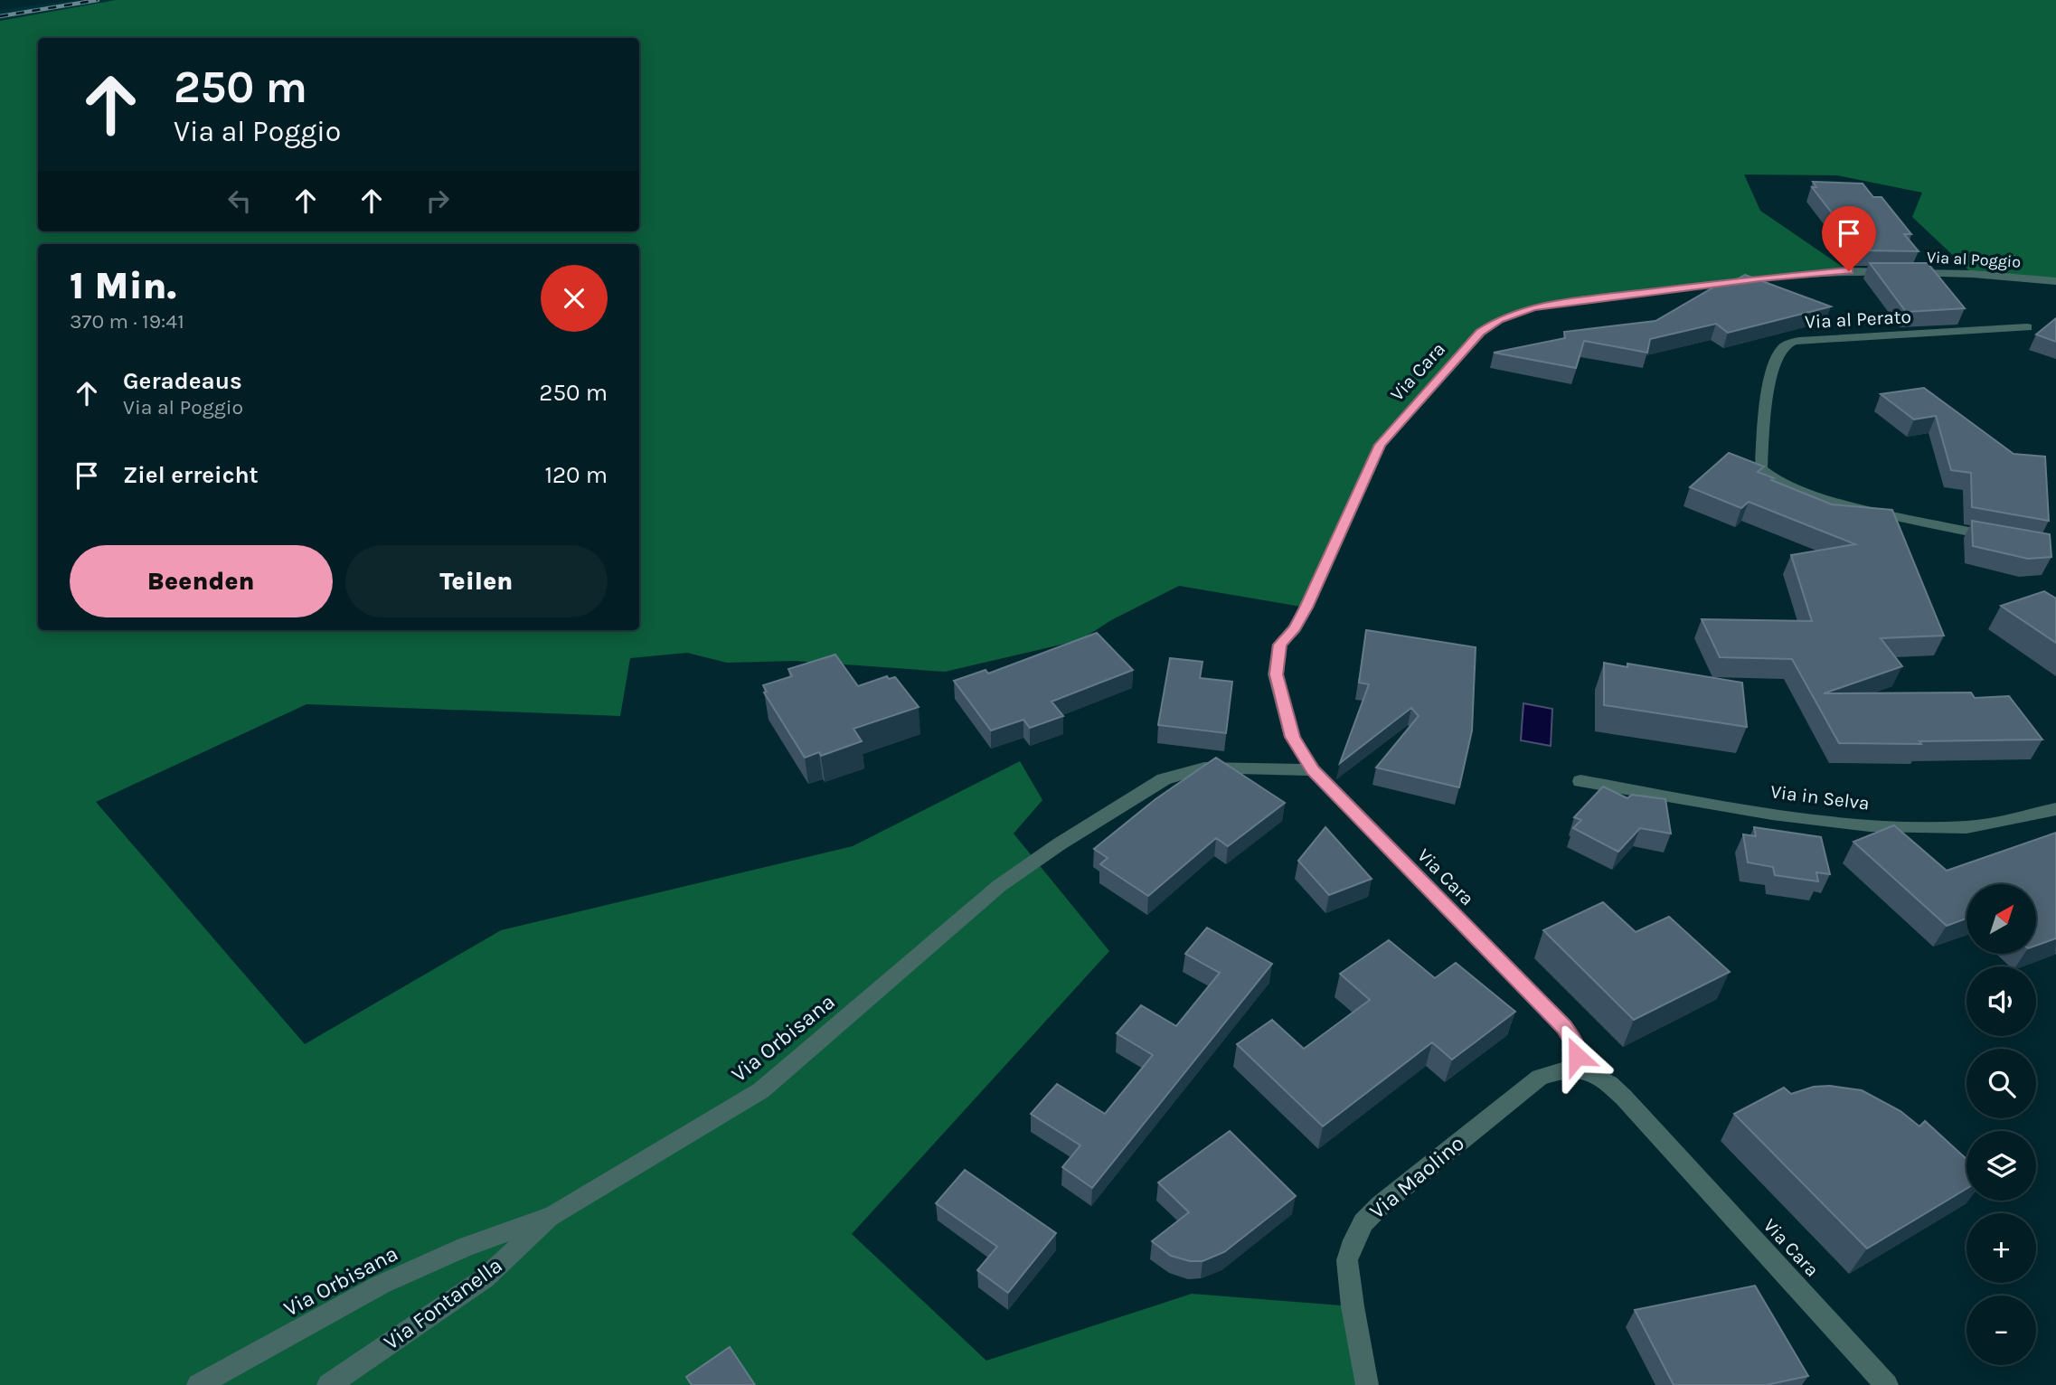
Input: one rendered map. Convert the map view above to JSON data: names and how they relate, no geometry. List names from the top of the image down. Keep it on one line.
{"streets":{"street":["Via al Poggio","Via al Perato","Via Cara","Via in Selva","Via Orbisana","Via Maolino","Via Fontanella"]},"crossings":[["Via al Poggio","Via Cara"],["Via Cara","Via Orbisana"],["Via Cara","Via Maolino"],["Via Orbisana","Via Fontanella"]],"north":"top right","page":{"turn":["250 m","Via al Poggio"],"heading":["1 Min.","370 m · 19:41"],"list":[{"name":"Geradeaus","note":"Via al Poggio","value":"250 m"},{"name":"Ziel erreicht","value":"120 m"}],"buttons":["Beenden","Teilen"],"map_buttons":["+","−"]}}
